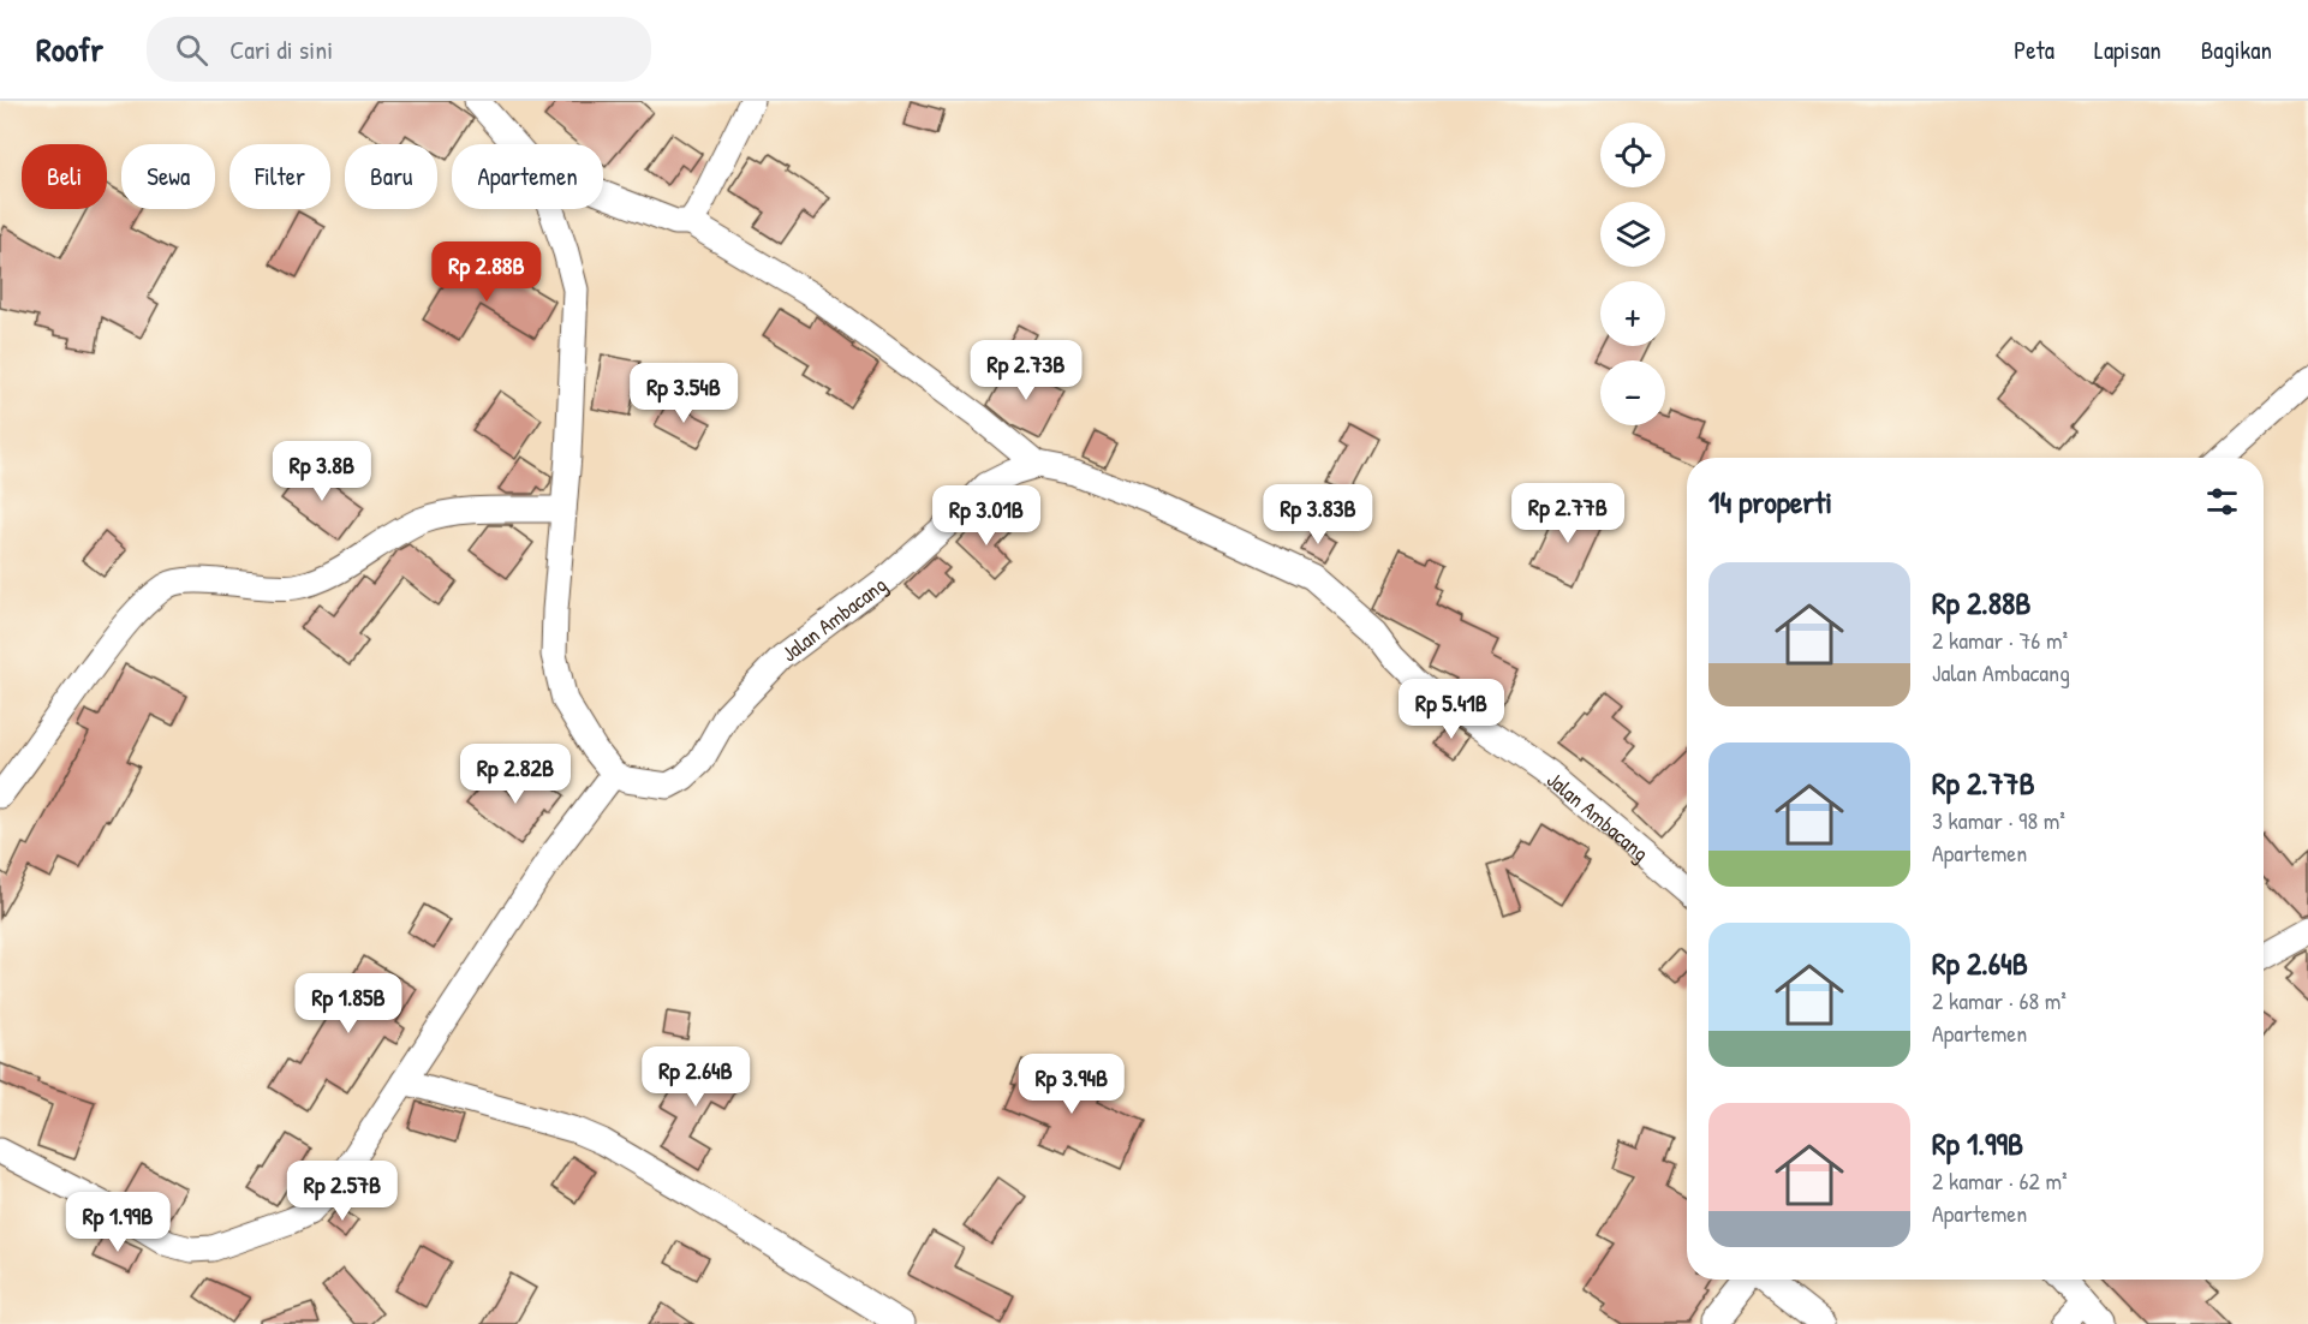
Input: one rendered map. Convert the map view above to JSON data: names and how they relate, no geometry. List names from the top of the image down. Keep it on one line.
{"streets":{"street":["Jalan Ambacang"]},"page":{"header":"Roofr","search":"Cari di sini","nav":["Peta","Lapisan","Bagikan"],"map_buttons":["+","−"],"chip":["Beli","Sewa","Filter","Baru","Apartemen"],"price":["Rp 2.88B","Rp 2.73B","Rp 3.54B","Rp 3.8B","Rp 2.77B","Rp 3.83B","Rp 3.01B","Rp 5.41B","Rp 2.82B","Rp 1.85B","Rp 2.64B","Rp 3.94B","Rp 2.57B","Rp 1.99B"],"heading":"14 properti","list":[{"name":"Rp 2.88B","note":"2 kamar · 76 m² · Jalan Ambacang"},{"name":"Rp 2.77B","note":"3 kamar · 98 m² · Apartemen"},{"name":"Rp 2.64B","note":"2 kamar · 68 m² · Apartemen"},{"name":"Rp 1.99B","note":"2 kamar · 62 m² · Apartemen"}]}}
